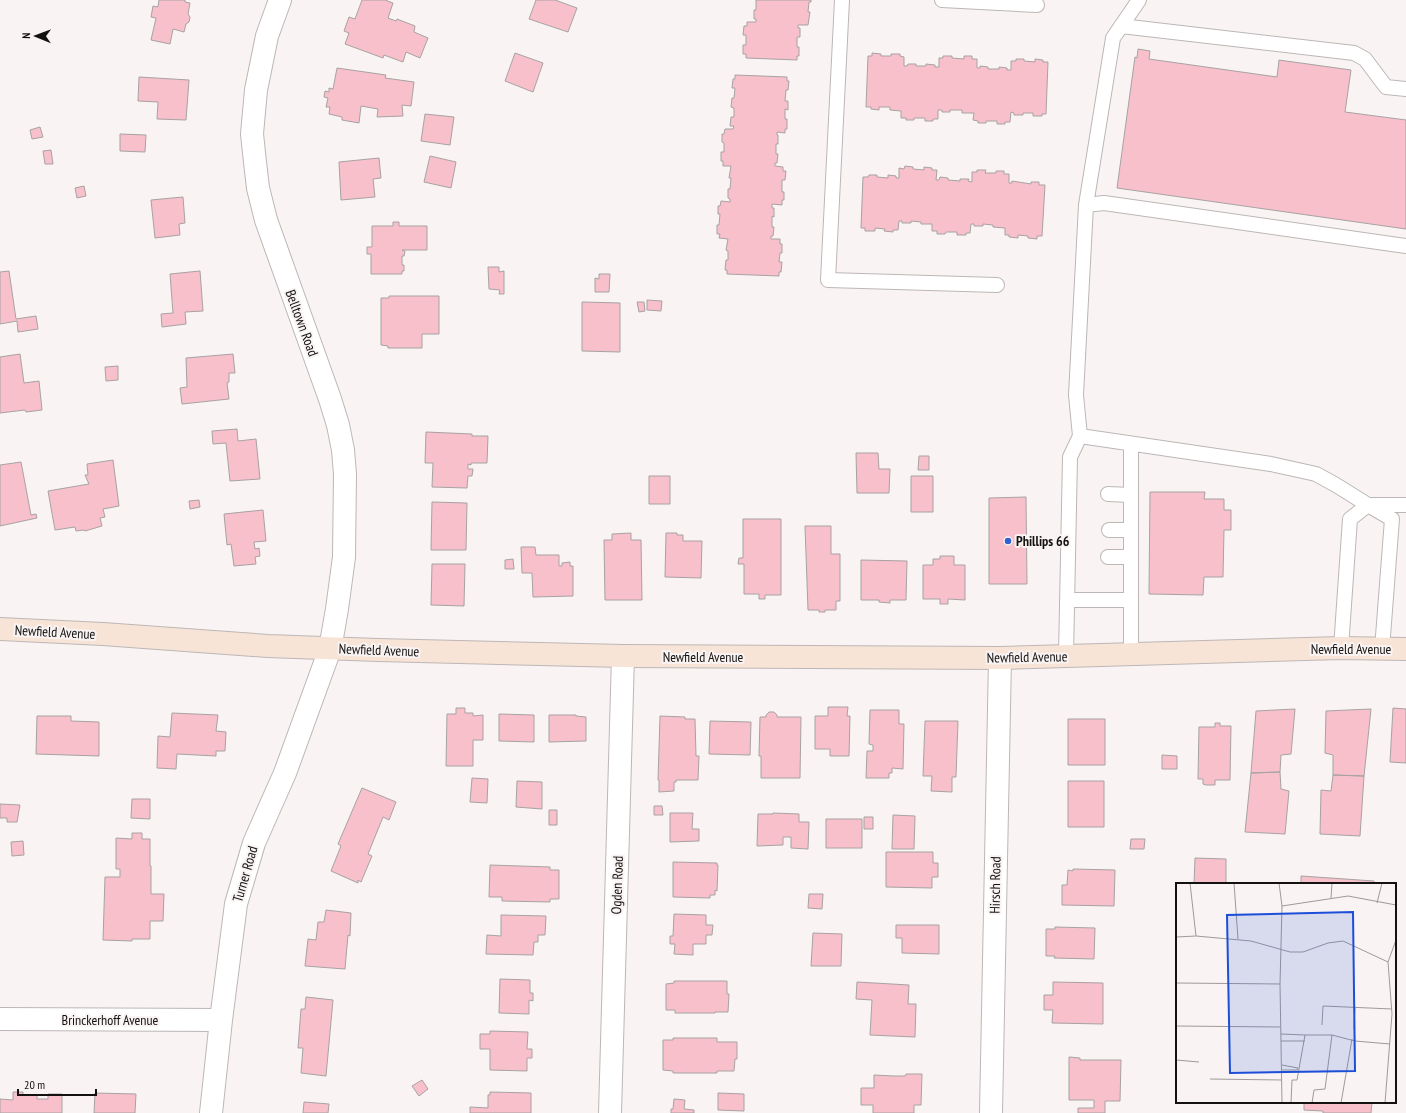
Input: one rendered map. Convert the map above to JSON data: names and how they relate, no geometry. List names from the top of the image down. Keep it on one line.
{"streets":{"main road":["Newfield Avenue"],"street":["Belltown Road","Turner Road","Ogden Road","Hirsch Road","Brinckerhoff Avenue"]},"crossings":[["Belltown Road","Newfield Avenue"],["Belltown Road","Turner Road"],["Newfield Avenue","Turner Road"],["Newfield Avenue","Ogden Road"],["Newfield Avenue","Hirsch Road"],["Turner Road","Brinckerhoff Avenue"]],"places":["Phillips 66"],"scale_bar":"20 m","north":"left"}
